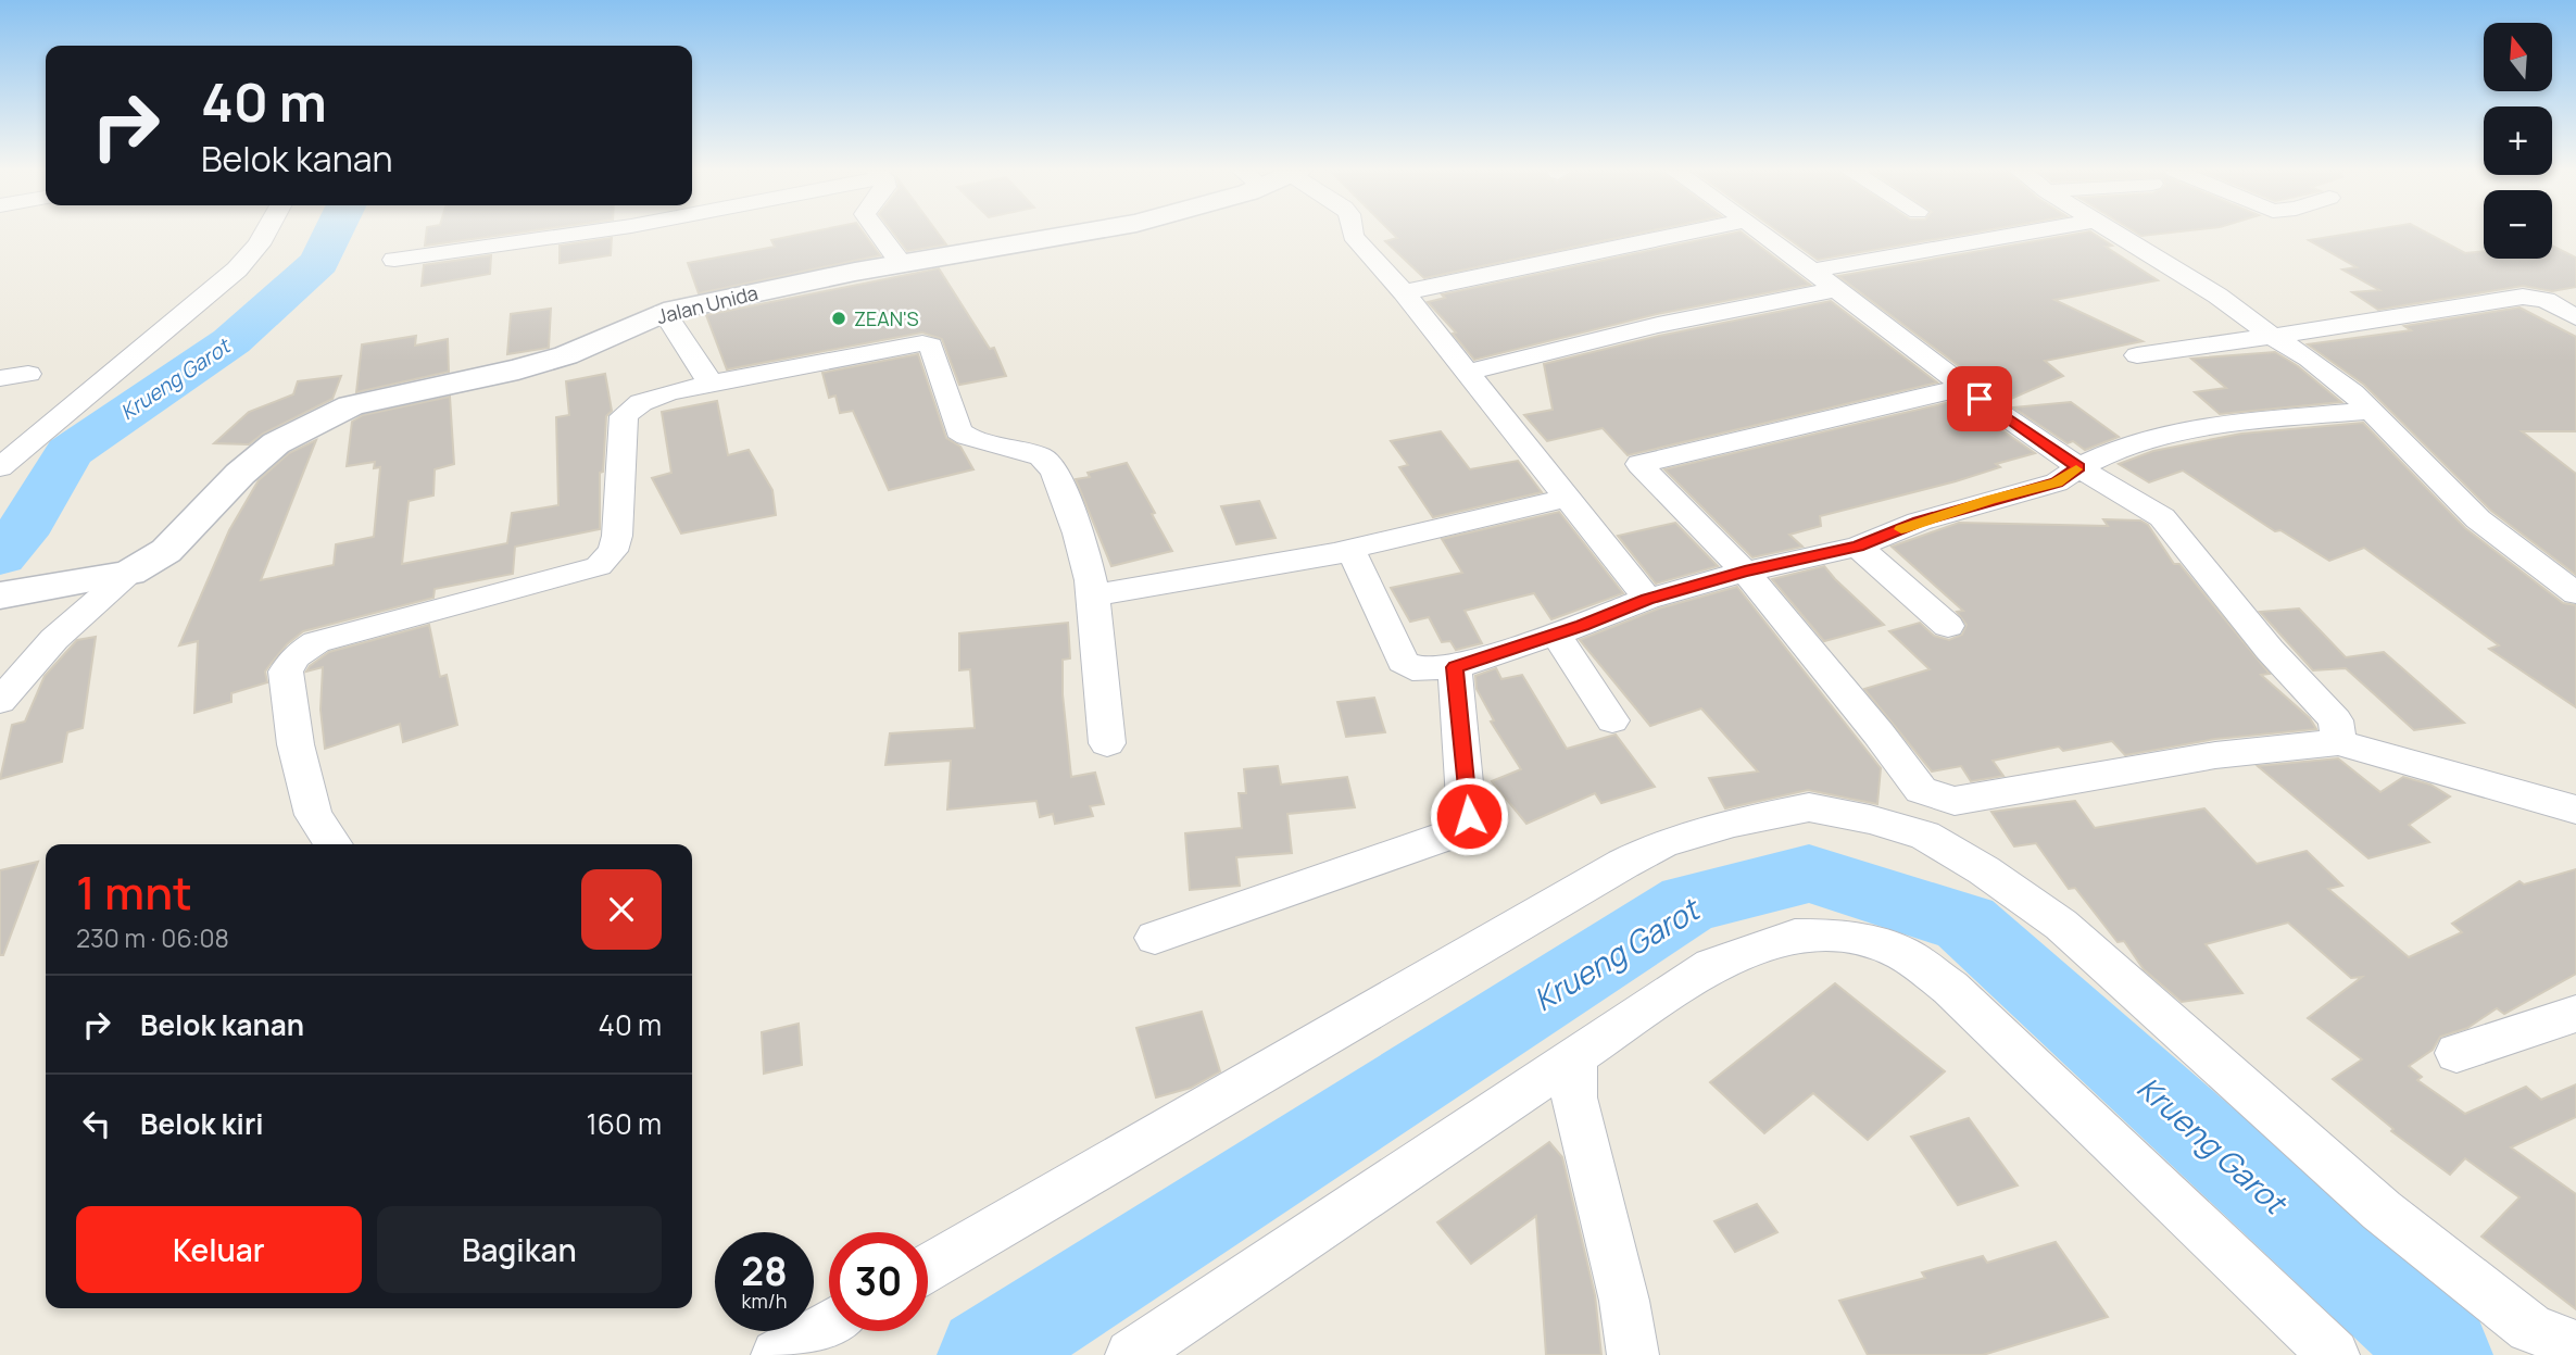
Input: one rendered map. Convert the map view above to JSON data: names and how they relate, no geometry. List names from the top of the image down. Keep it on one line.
{"streets":{"street":["Jalan Unida"]},"water":["Krueng Garot"],"places":["ZEAN'S"],"north":"top","page":{"map_buttons":["+","−"],"turn":["40 m","Belok kanan"],"heading":["1 mnt","230 m · 06:08"],"list":[{"name":"Belok kanan","value":"40 m"},{"name":"Belok kiri","value":"160 m"}],"buttons":["Keluar","Bagikan"],"speed":"28 km/h","limit":"30"}}
